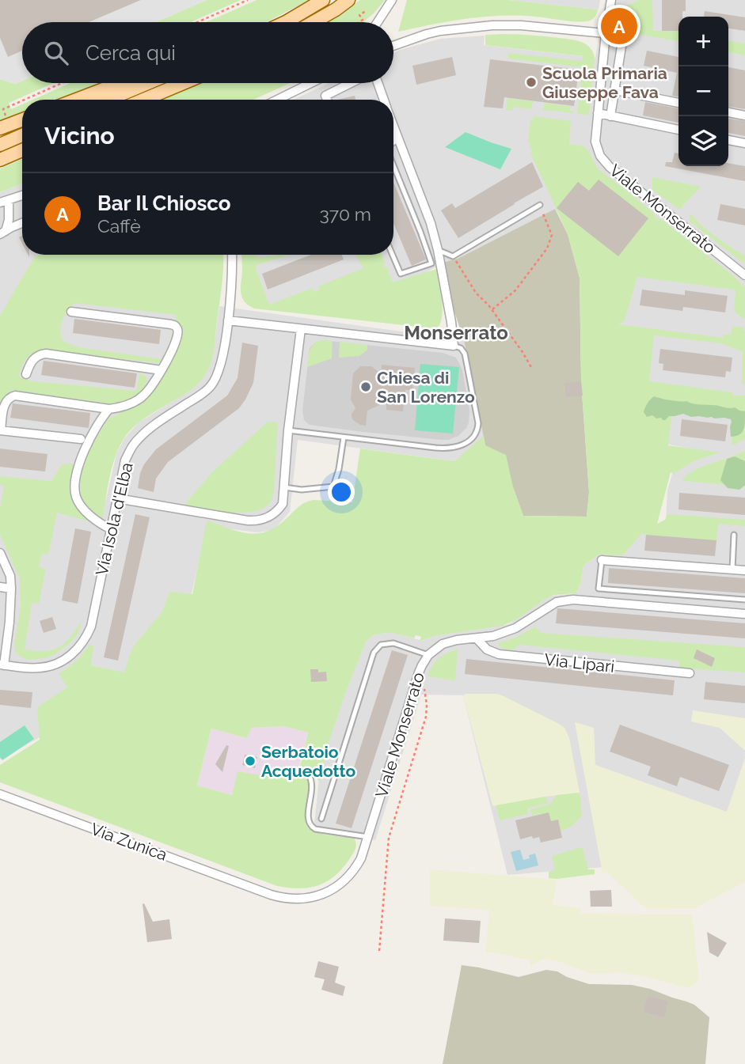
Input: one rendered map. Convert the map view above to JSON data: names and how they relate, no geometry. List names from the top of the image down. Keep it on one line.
{"streets":{"street":["Viale Monserrato","Via Isola d'Elba","Via Lipari","Via Zunica"]},"crossings":[["Viale Monserrato","Via Lipari"],["Viale Monserrato","Via Zunica"]],"districts":["Monserrato"],"places":["Scuola Primaria Giuseppe Fava","Chiesa di San Lorenzo","Serbatoio Acquedotto"],"page":{"pins":"A","map_buttons":["+","−"],"search":"Cerca qui","heading":"Vicino","list":[{"mark":"A","name":"Bar Il Chiosco","note":"Caffè","value":"370 m"}]}}
